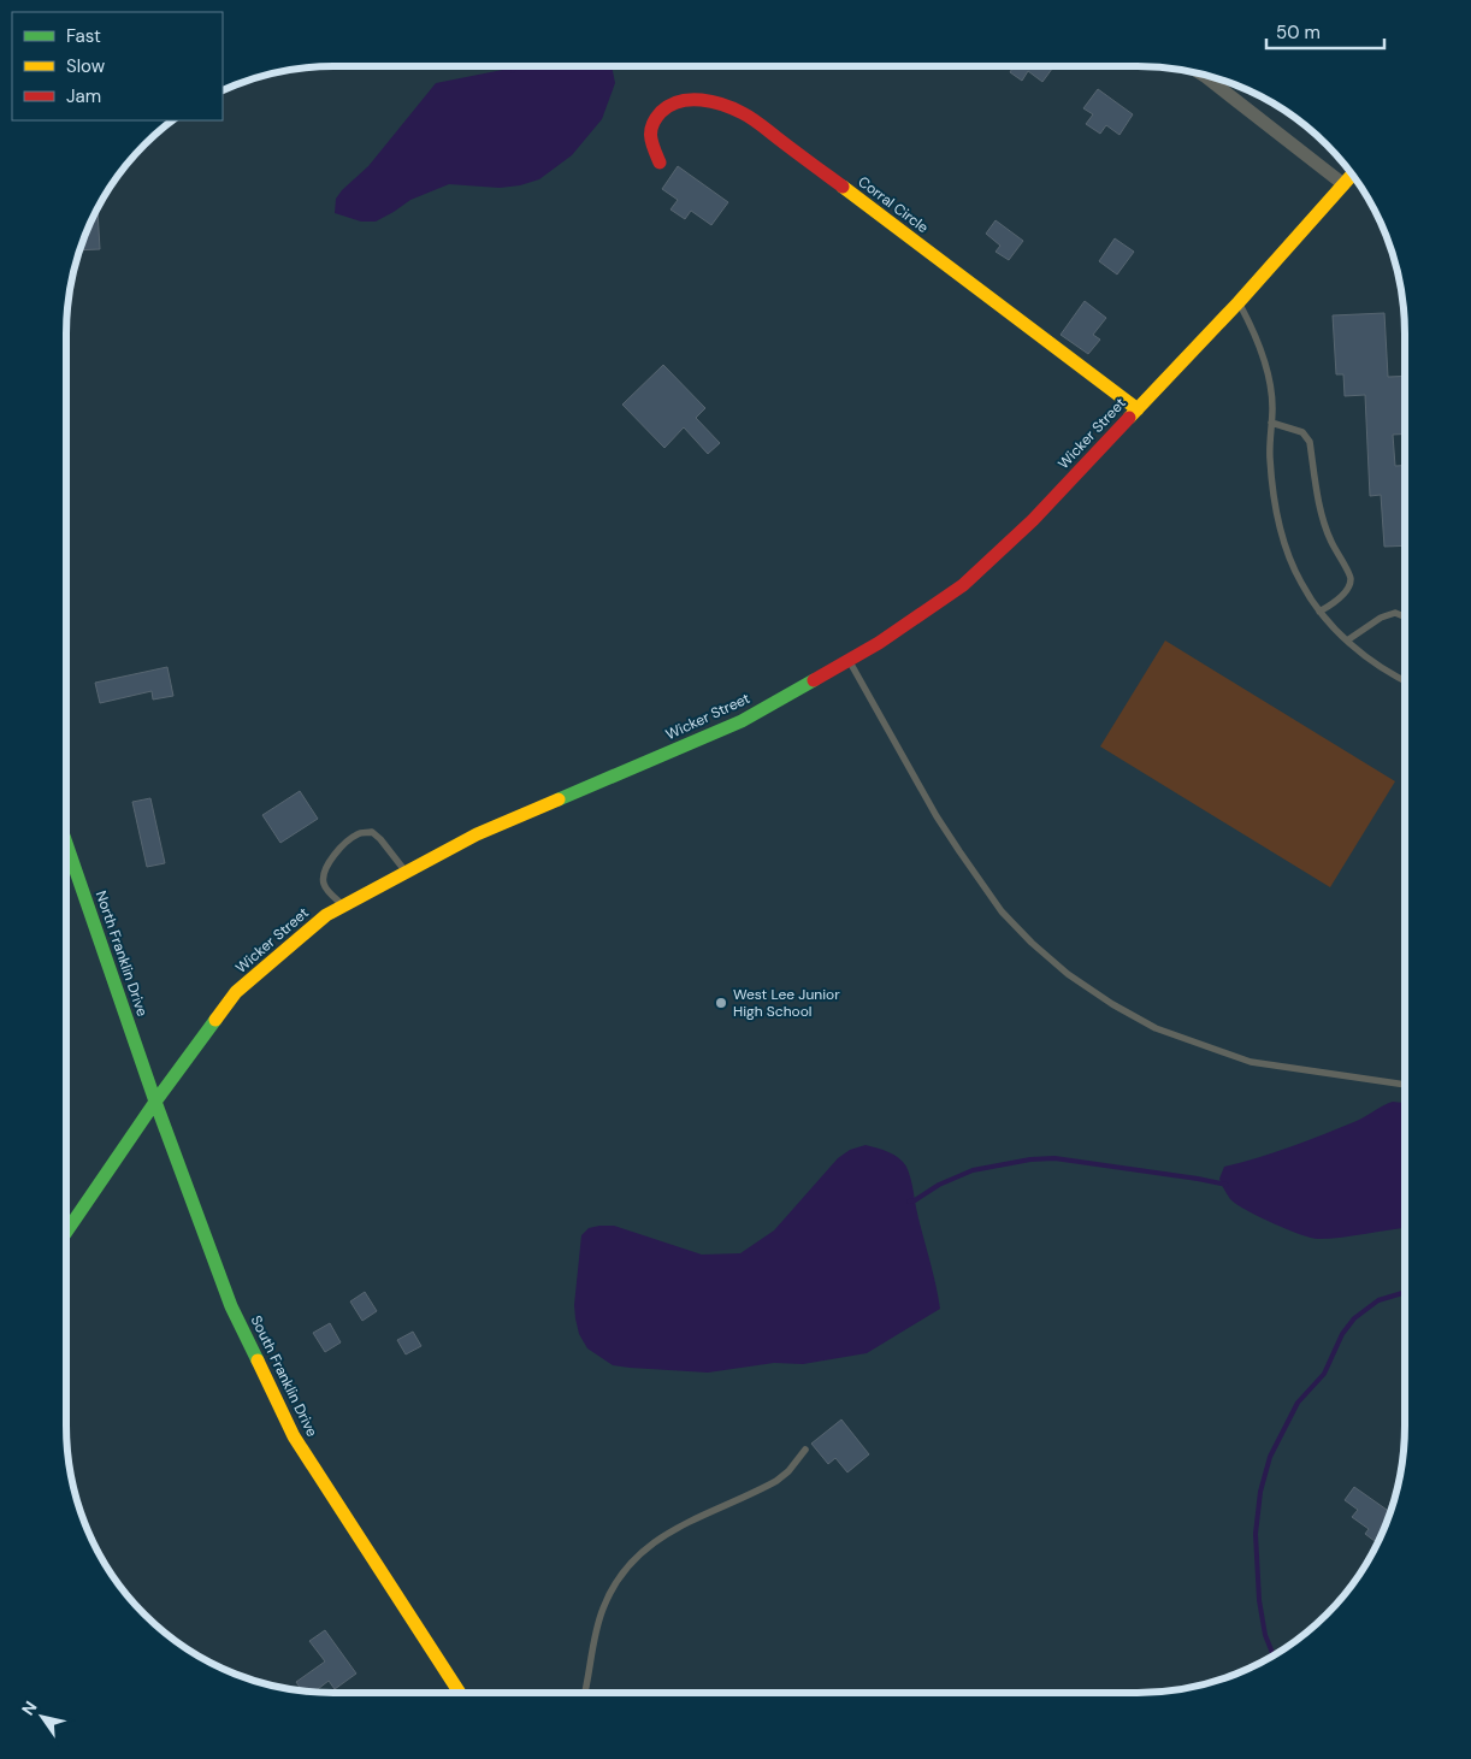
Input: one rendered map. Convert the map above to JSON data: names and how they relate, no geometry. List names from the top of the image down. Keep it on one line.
{"streets":{"main road":["Corral Circle","Wicker Street","North Franklin Drive","South Franklin Drive"]},"crossings":[["Corral Circle","Wicker Street"],["Wicker Street","North Franklin Drive"],["Wicker Street","South Franklin Drive"],["North Franklin Drive","South Franklin Drive"]],"places":["West Lee Junior High School"],"legend":["Fast","Slow","Jam"],"scale_bar":"50 m","north":"top left"}
